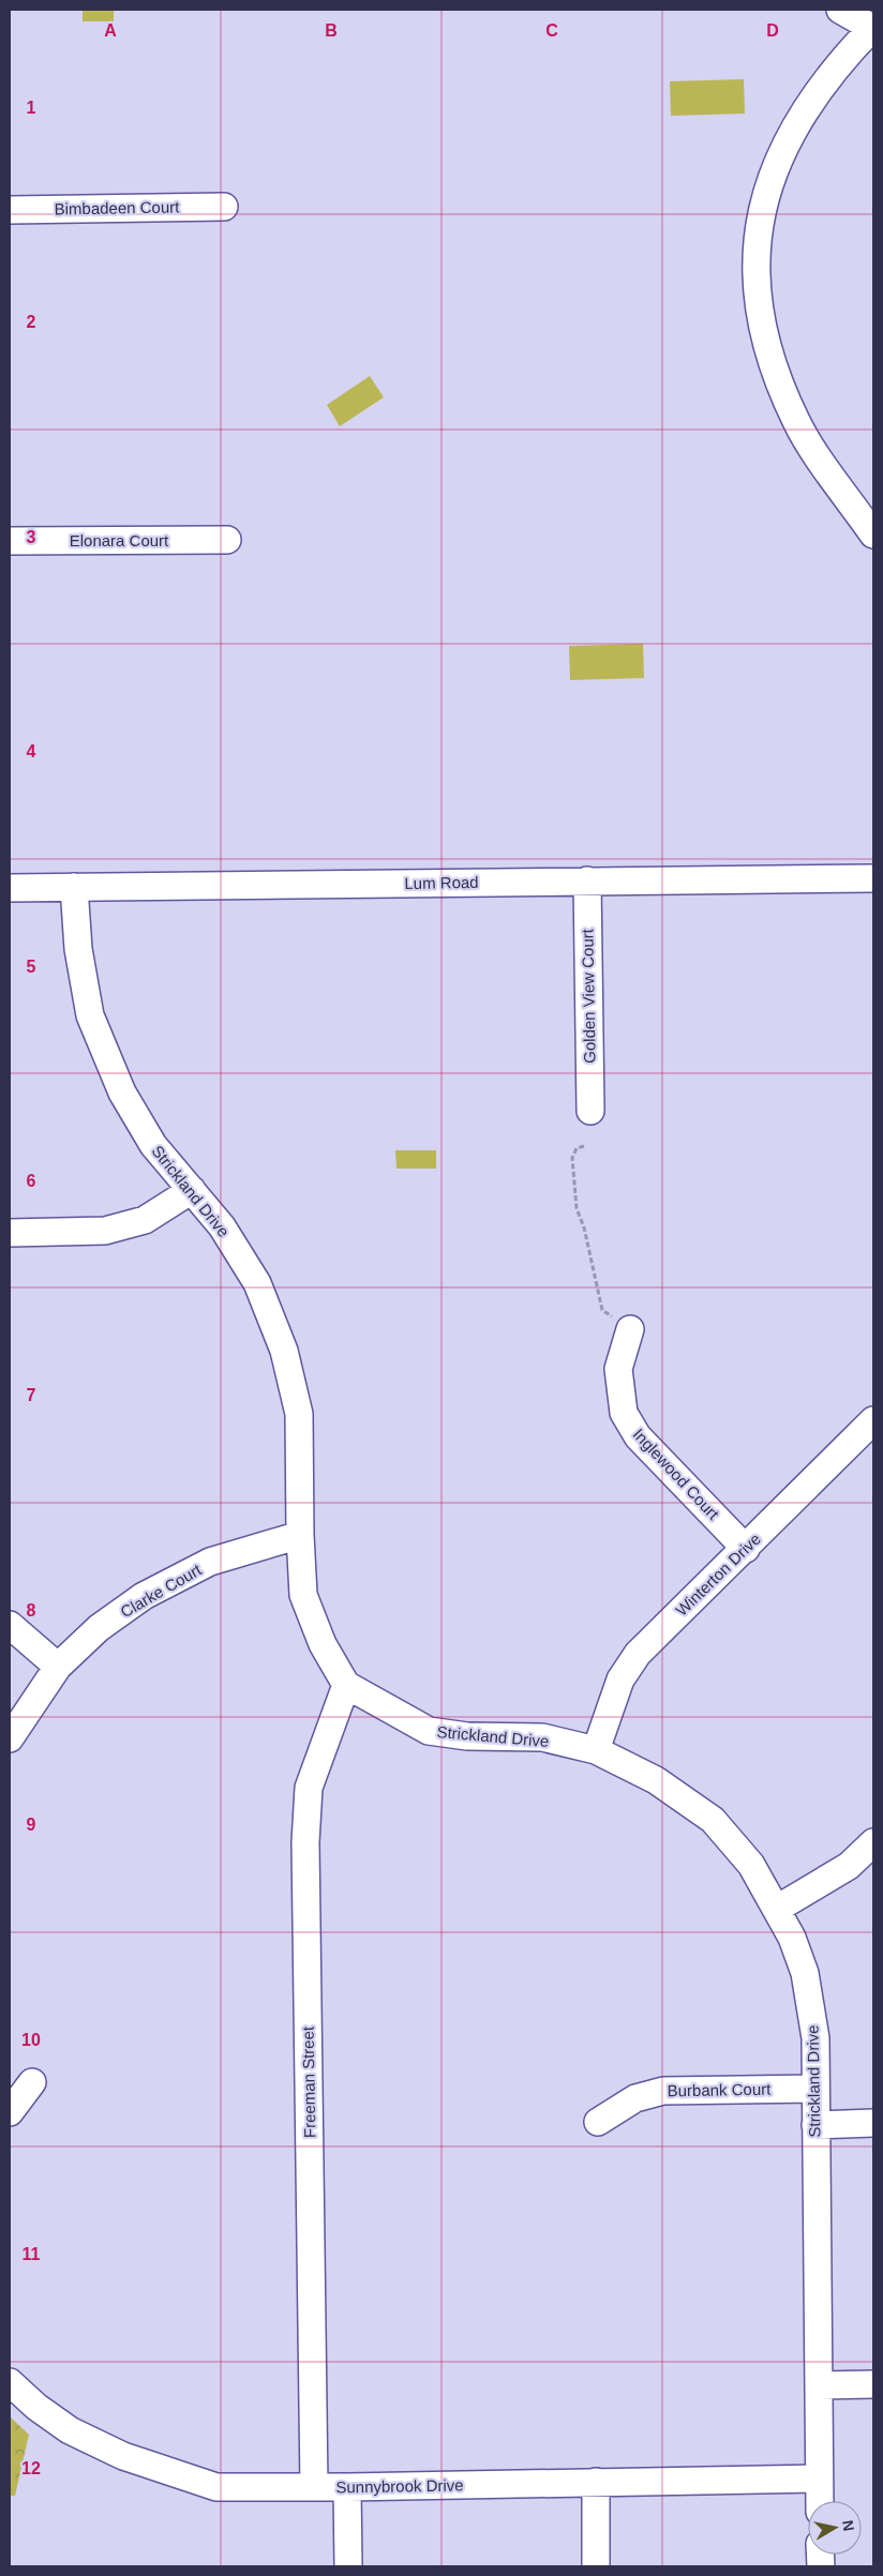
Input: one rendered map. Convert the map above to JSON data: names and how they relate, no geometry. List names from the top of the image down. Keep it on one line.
{"streets":{"street":["Bimbadeen Court","Elonara Court","Lum Road","Golden View Court","Strickland Drive","Inglewood Court","Winterton Drive","Clarke Court","Freeman Street","Burbank Court","Sunnybrook Drive"]},"crossings":[["Lum Road","Golden View Court"],["Lum Road","Strickland Drive"],["Strickland Drive","Winterton Drive"],["Strickland Drive","Clarke Court"],["Strickland Drive","Freeman Street"],["Strickland Drive","Burbank Court"],["Strickland Drive","Sunnybrook Drive"],["Inglewood Court","Winterton Drive"],["Freeman Street","Sunnybrook Drive"]],"north":"right","grid":{"columns":["A","B","C","D"],"rows":["1","2","3","4","5","6","7","8","9","10","11","12"]}}
